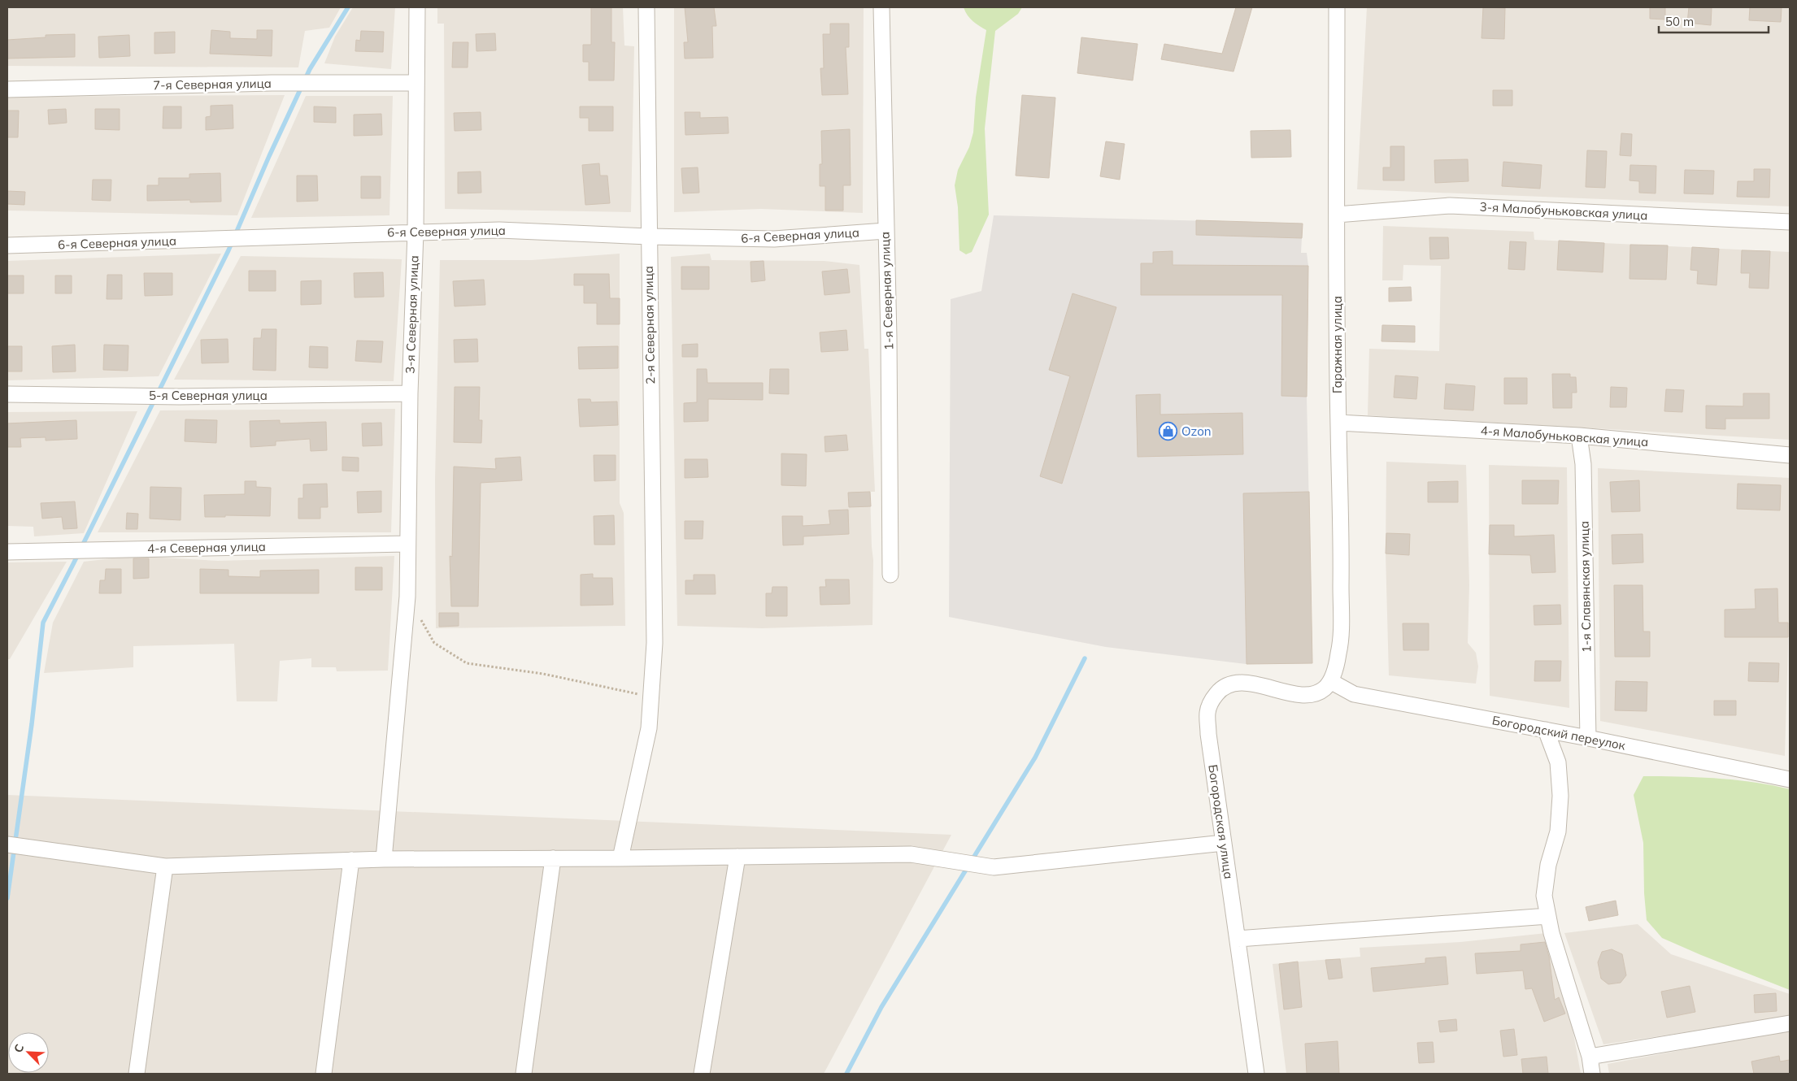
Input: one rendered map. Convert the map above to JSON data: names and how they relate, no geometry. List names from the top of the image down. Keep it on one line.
{"streets":{"street":["7-я Северная улица","3-я Малобуньковская улица","6-я Северная улица","1-я Северная улица","3-я Северная улица","2-я Северная улица","Гаражная улица","5-я Северная улица","4-я Малобуньковская улица","4-я Северная улица","1-я Славянская улица","Богородский переулок","Богородская улица"]},"crossings":[["7-я Северная улица","3-я Северная улица"],["3-я Малобуньковская улица","Гаражная улица"],["6-я Северная улица","1-я Северная улица"],["6-я Северная улица","3-я Северная улица"],["6-я Северная улица","2-я Северная улица"],["3-я Северная улица","5-я Северная улица"],["3-я Северная улица","4-я Северная улица"],["Гаражная улица","4-я Малобуньковская улица"],["Гаражная улица","Богородский переулок"],["Гаражная улица","Богородская улица"],["4-я Малобуньковская улица","1-я Славянская улица"],["1-я Славянская улица","Богородский переулок"],["Богородский переулок","Богородская улица"]],"places":{"shop":["Ozon"]},"scale_bar":"50 m","north":"top left"}
